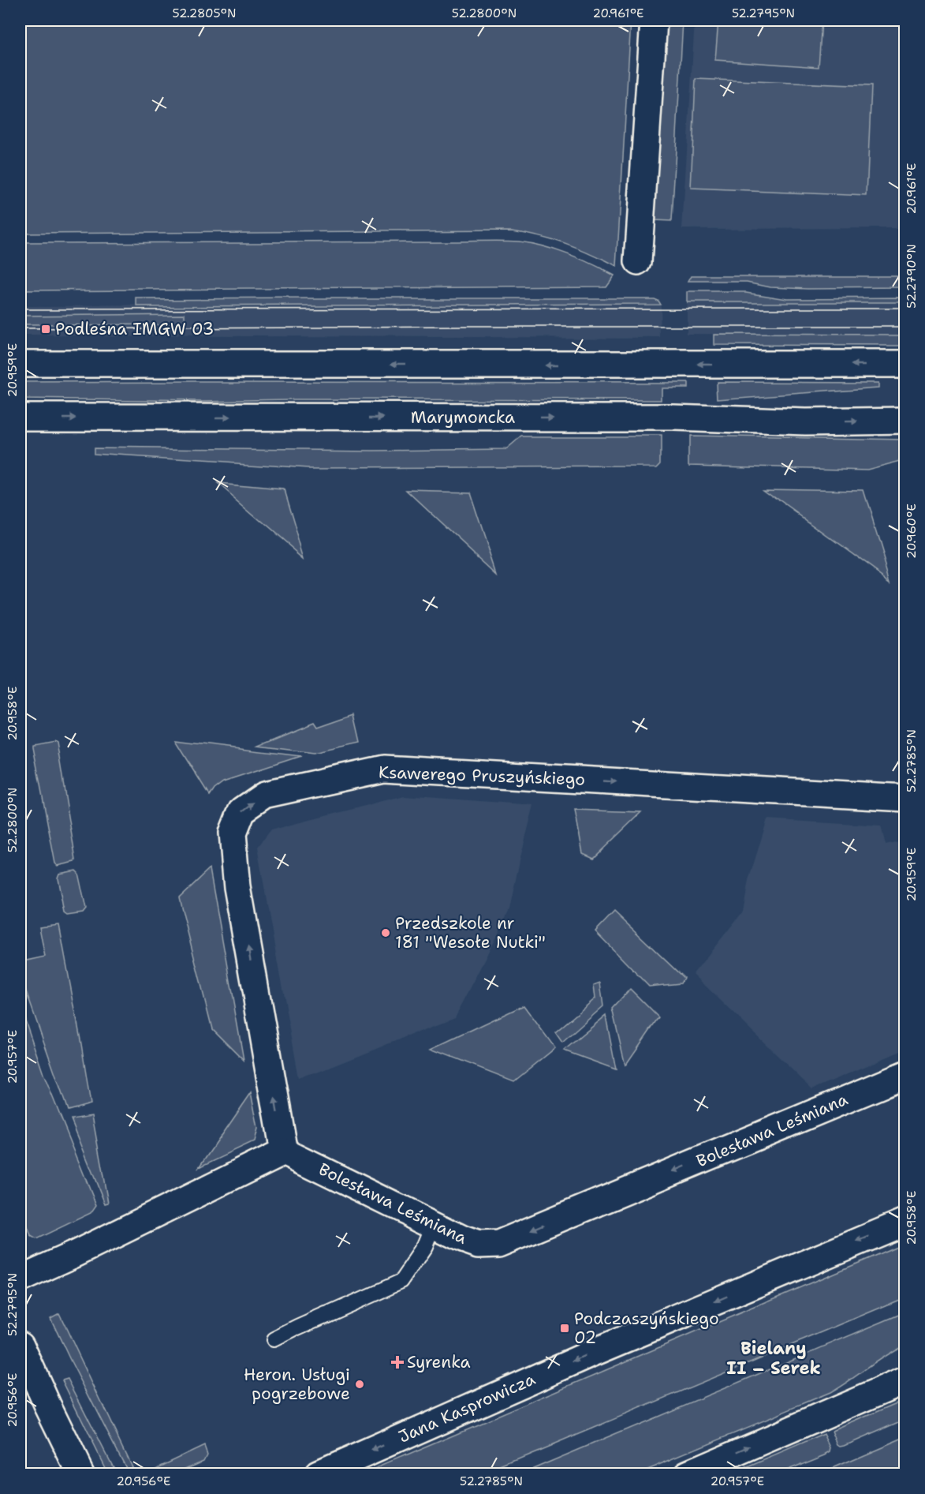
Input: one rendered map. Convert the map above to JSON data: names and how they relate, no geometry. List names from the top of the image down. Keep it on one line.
{"streets":{"street":["Marymoncka","Ksawerego Pruszyńskiego","Bolesława Leśmiana","Jana Kasprowicza"]},"crossings":[["Ksawerego Pruszyńskiego","Bolesława Leśmiana"]],"one_way":["Bolesława Leśmiana"],"districts":["Bielany II – Serek"],"places":{"transit":["Podleśna IMGW 03","Podczaszyńskiego 02"],"other":["Przedszkole nr 181 \"Wesołe Nutki\"","Heron. Usługi pogrzebowe"],"health":["Syrenka"]},"coordinates":["52.2805°N","52.2800°N","20.961°E","52.2795°N","52.2790°N","20.959°E","20.960°E","20.958°E","52.2785°N","20.957°E","20.956°E"]}
